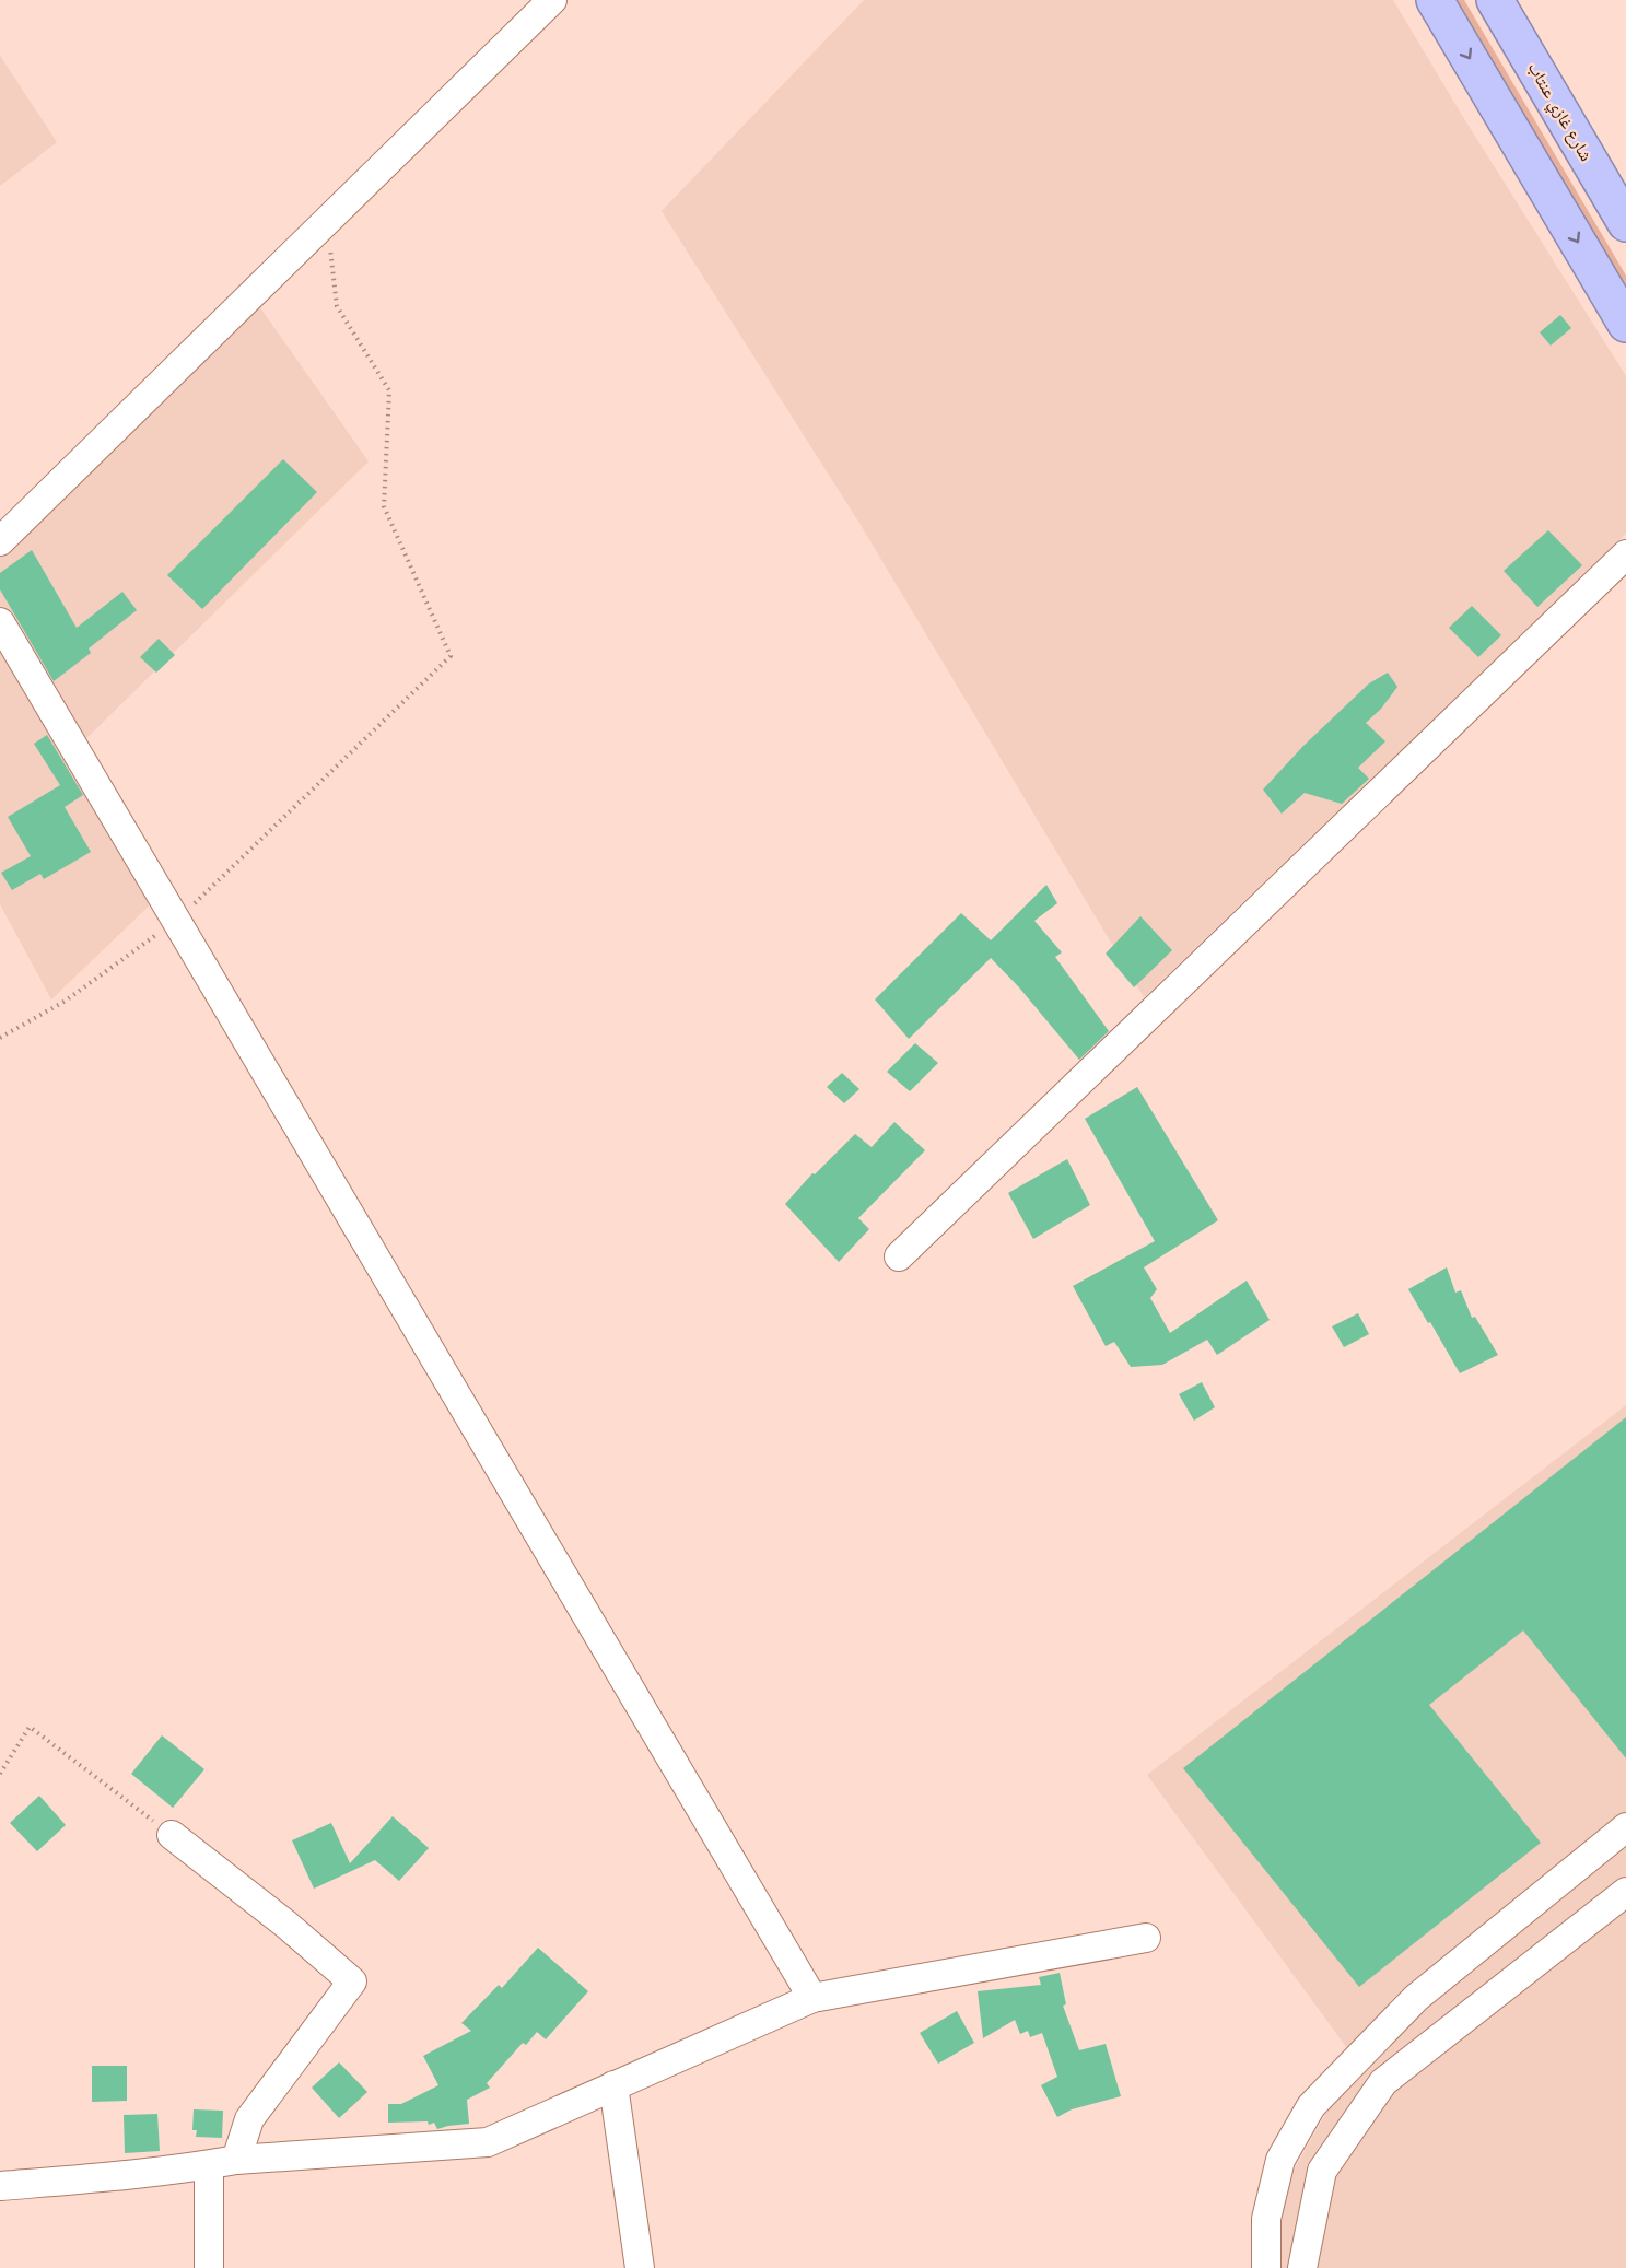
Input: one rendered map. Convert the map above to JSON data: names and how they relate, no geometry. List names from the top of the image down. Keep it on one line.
{"streets":{"highway":["شارع غازي عنتاب"]}}
